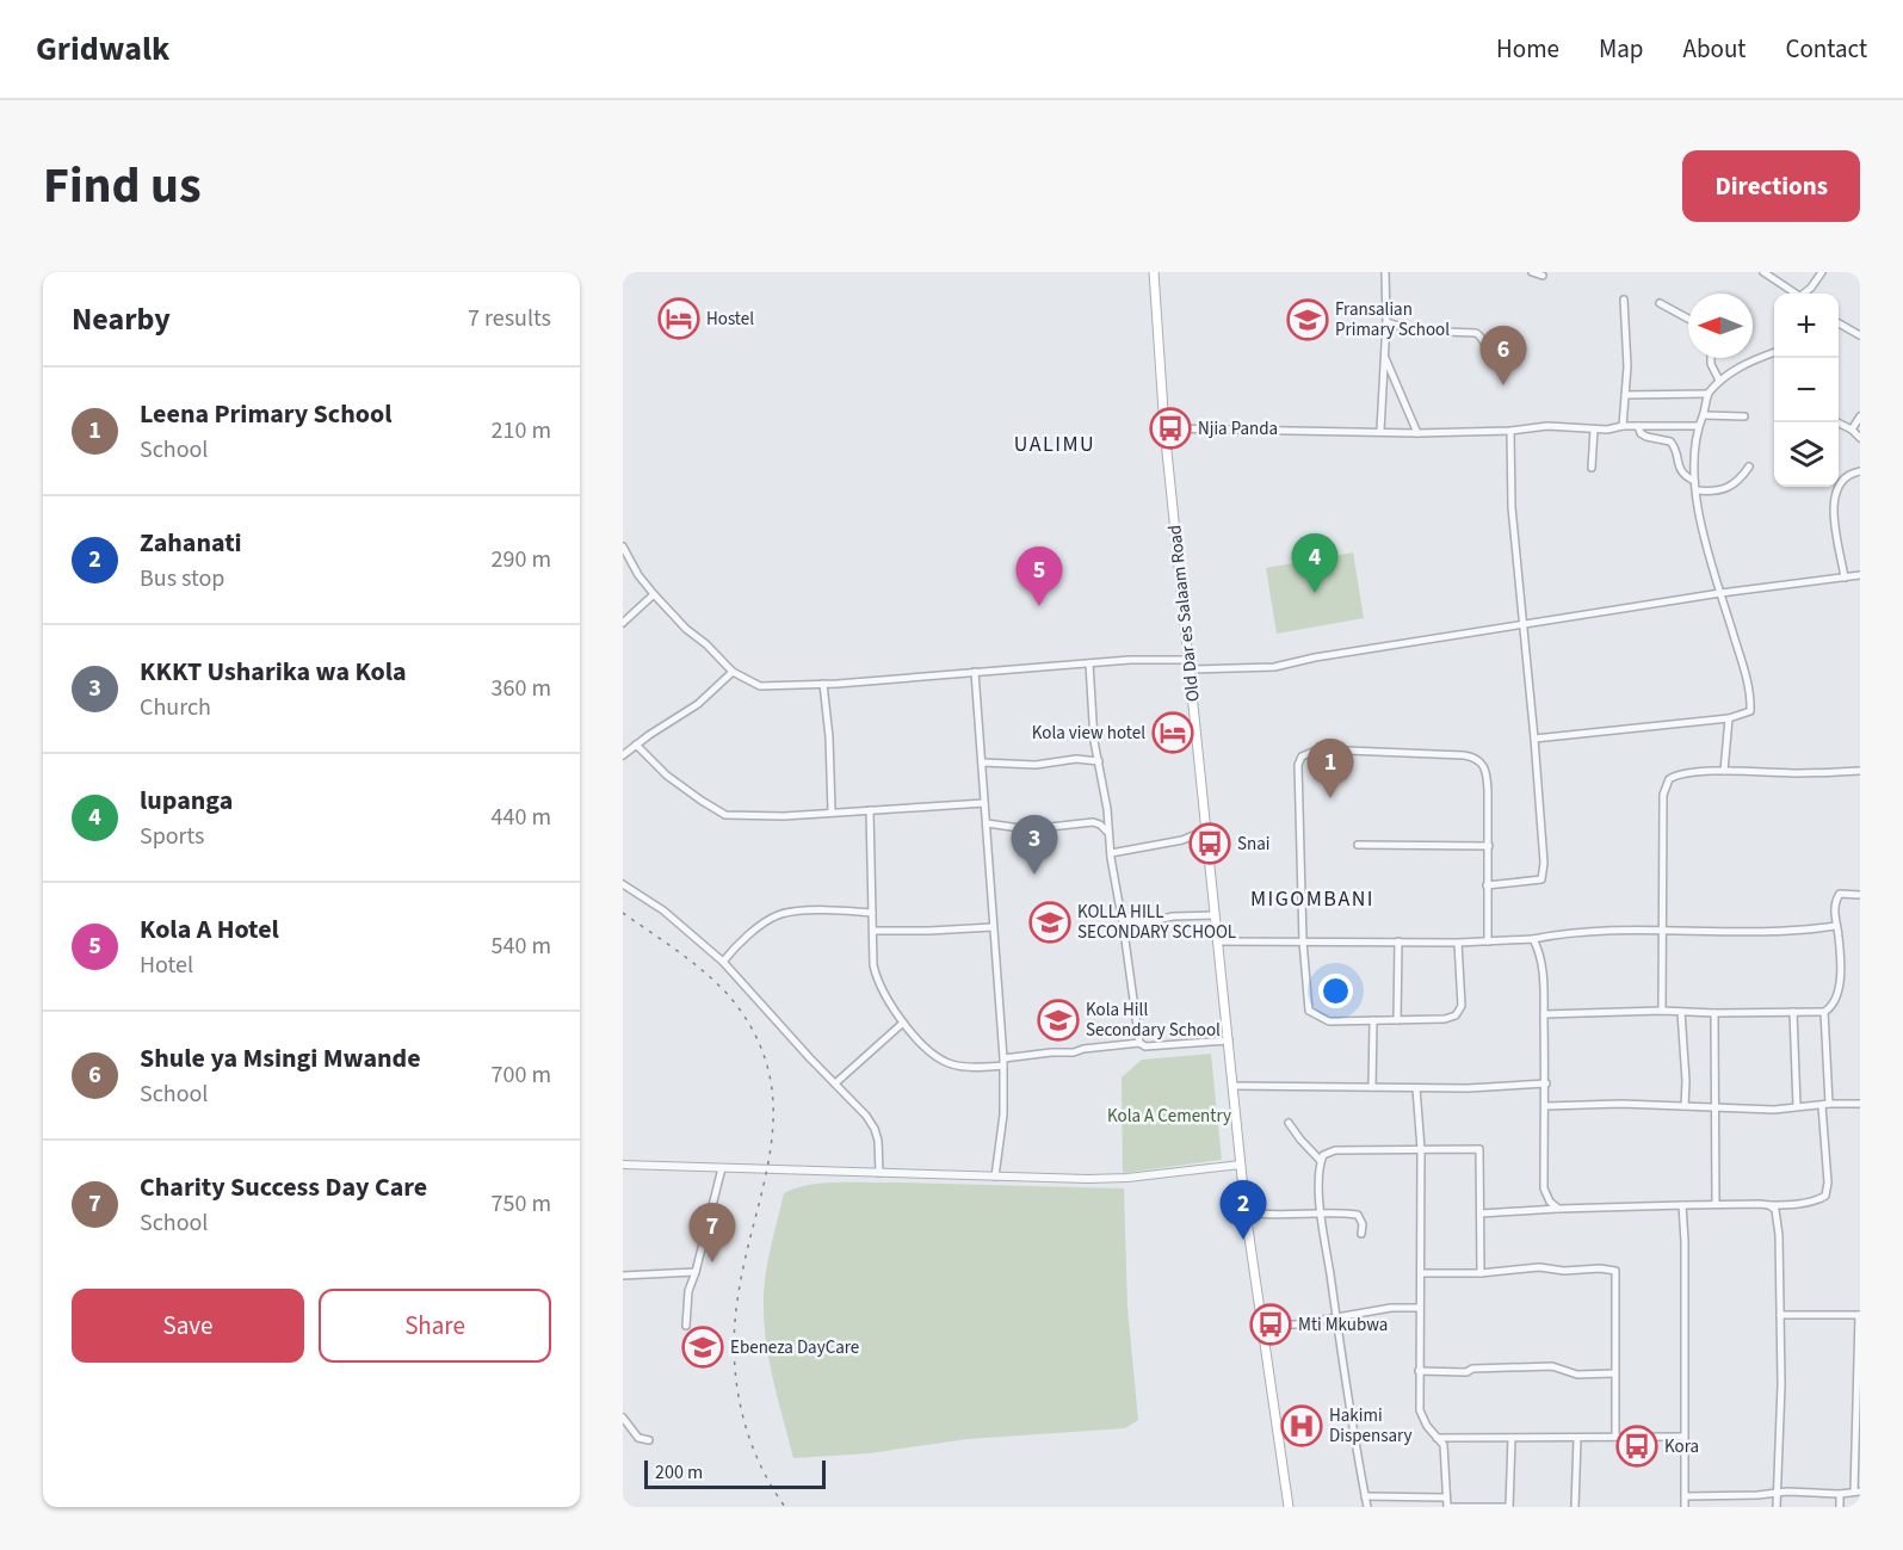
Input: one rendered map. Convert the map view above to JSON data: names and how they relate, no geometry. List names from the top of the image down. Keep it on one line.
{"streets":{"main road":["Old Dar es Salaam Road"]},"districts":["UALIMU","MIGOMBANI"],"parks":["Kola A Cementry"],"places":{"hotel":["Hostel","Kola view hotel"],"school or university":["Fransalian Primary School","KOLLA HILL SECONDARY SCHOOL","Kola Hill Secondary School","Ebeneza DayCare"],"bus stop":["Njia Panda","Snai","Mti Mkubwa","Kora"],"hospital":["Hakimi Dispensary"]},"scale_bar":"200 m","north":"left","page":{"header":"Gridwalk","nav":["Home","Map","About","Contact"],"title":"Find us","buttons":["Directions",["Save","Share"]],"heading":["Nearby","7 results"],"map_buttons":["+","−"],"pins":["6","4","5","1","3","2","7"],"list":[{"mark":"1","name":"Leena Primary School","note":"School","value":"210 m"},{"mark":"2","name":"Zahanati","note":"Bus stop","value":"290 m"},{"mark":"3","name":"KKKT Usharika wa Kola","note":"Church","value":"360 m"},{"mark":"4","name":"lupanga","note":"Sports","value":"440 m"},{"mark":"5","name":"Kola A Hotel","note":"Hotel","value":"540 m"},{"mark":"6","name":"Shule ya Msingi Mwande","note":"School","value":"700 m"},{"mark":"7","name":"Charity Success Day Care","note":"School","value":"750 m"}],"scale":"200 m"}}
